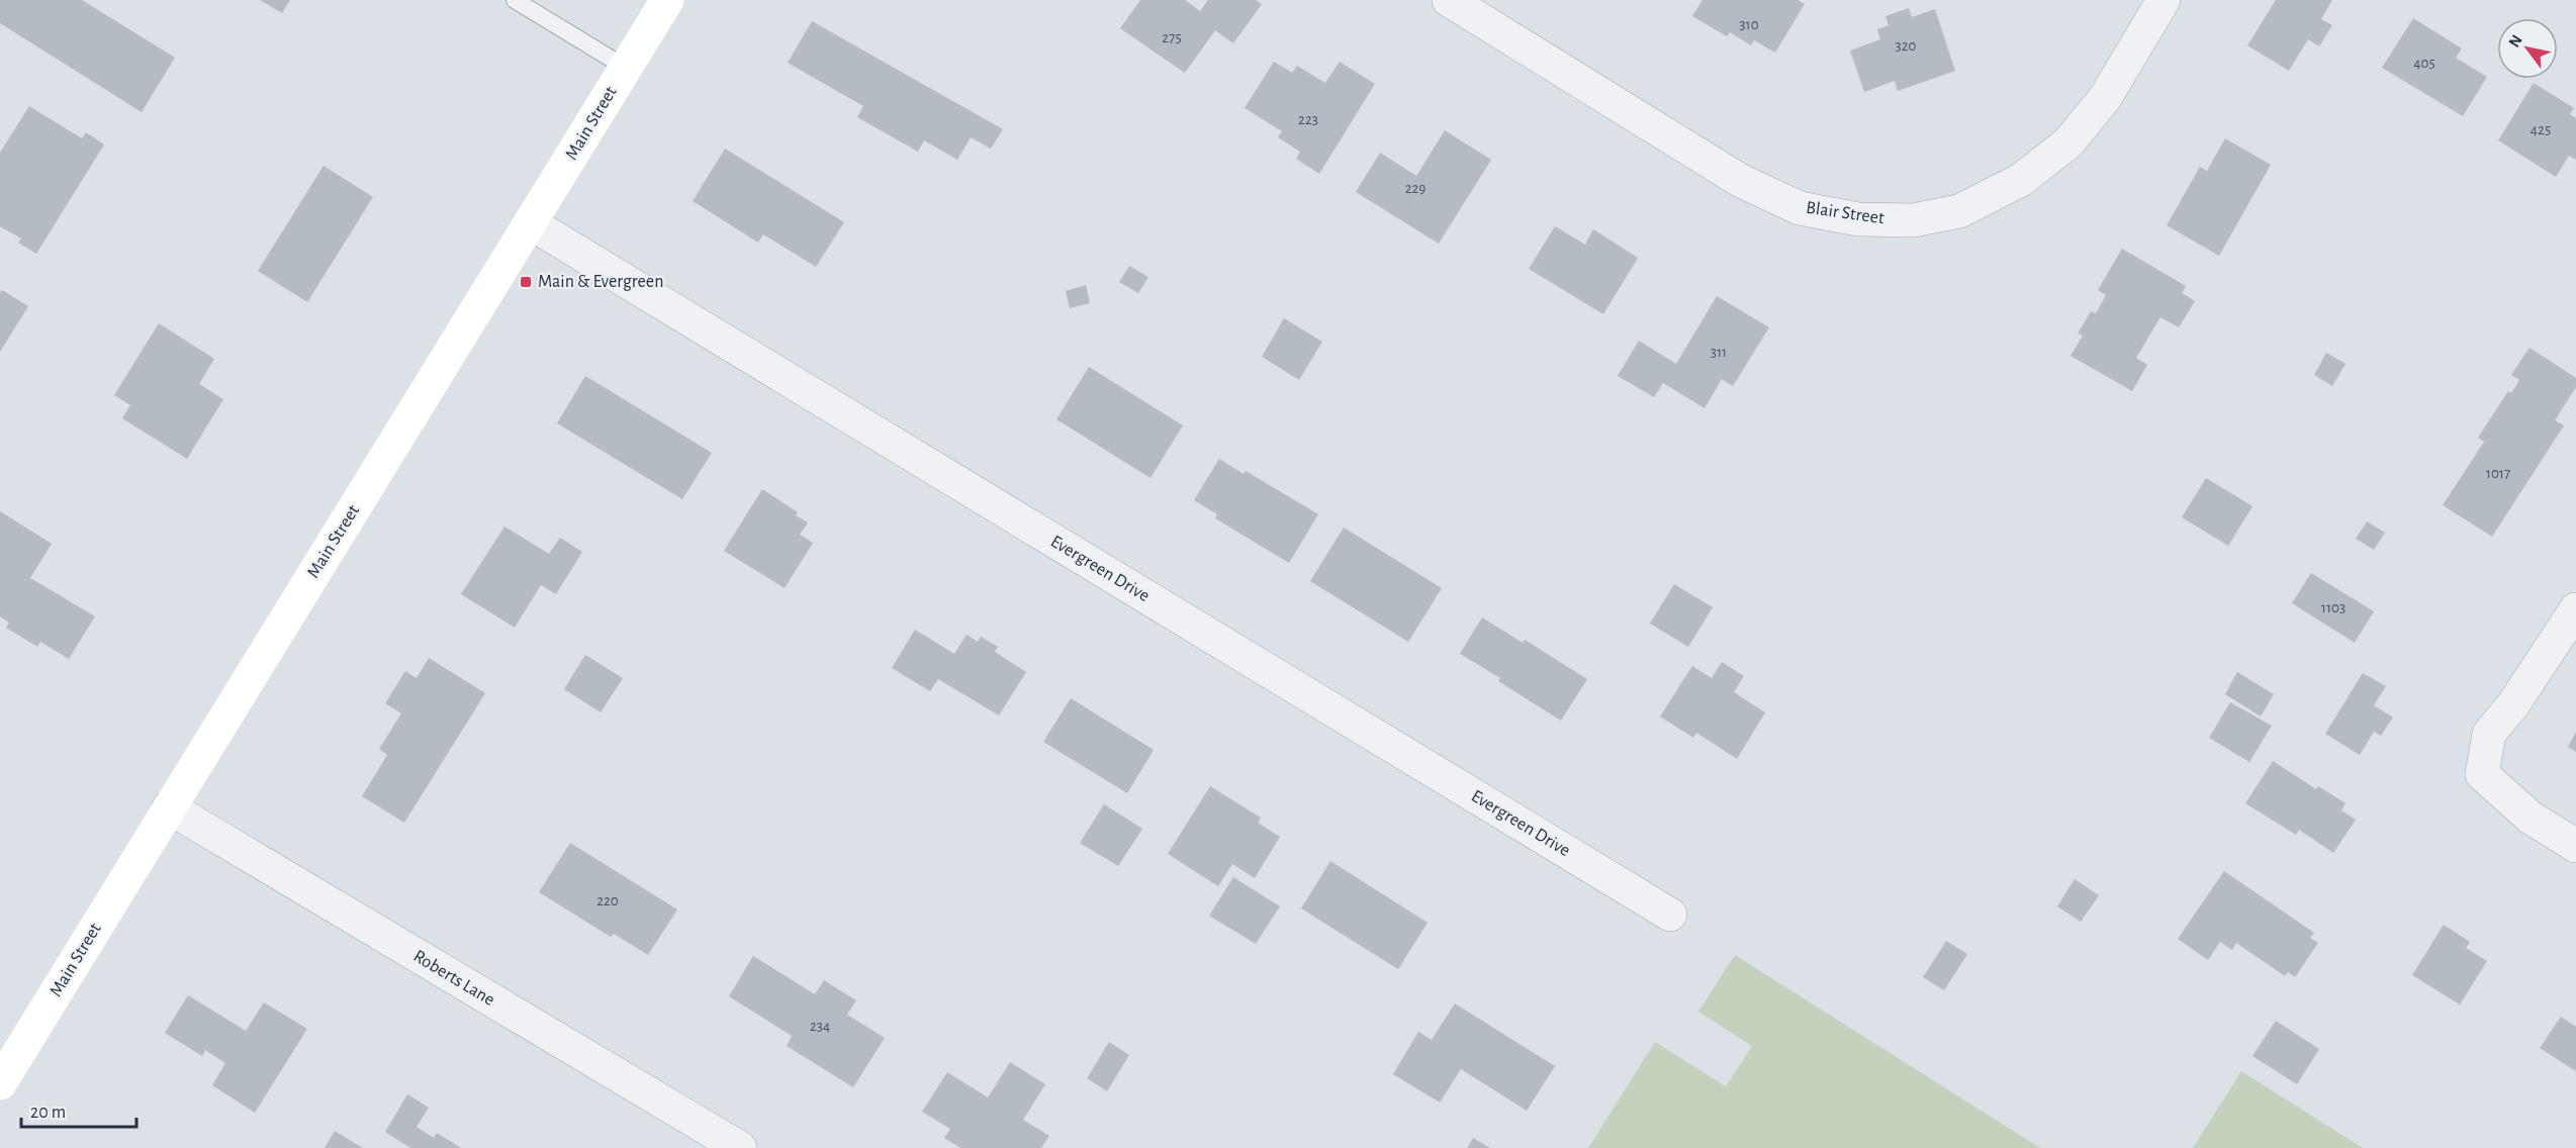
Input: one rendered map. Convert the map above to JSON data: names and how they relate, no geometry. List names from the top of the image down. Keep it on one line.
{"streets":{"main road":["Main Street"],"street":["Blair Street","Evergreen Drive","Roberts Lane"]},"crossings":[["Main Street","Evergreen Drive"],["Main Street","Roberts Lane"]],"places":{"transit":["Main & Evergreen"]},"house_numbers":["310","275","320","405","223","425","229","311","1017","1103","220","234"],"scale_bar":"20 m","north":"top left"}
